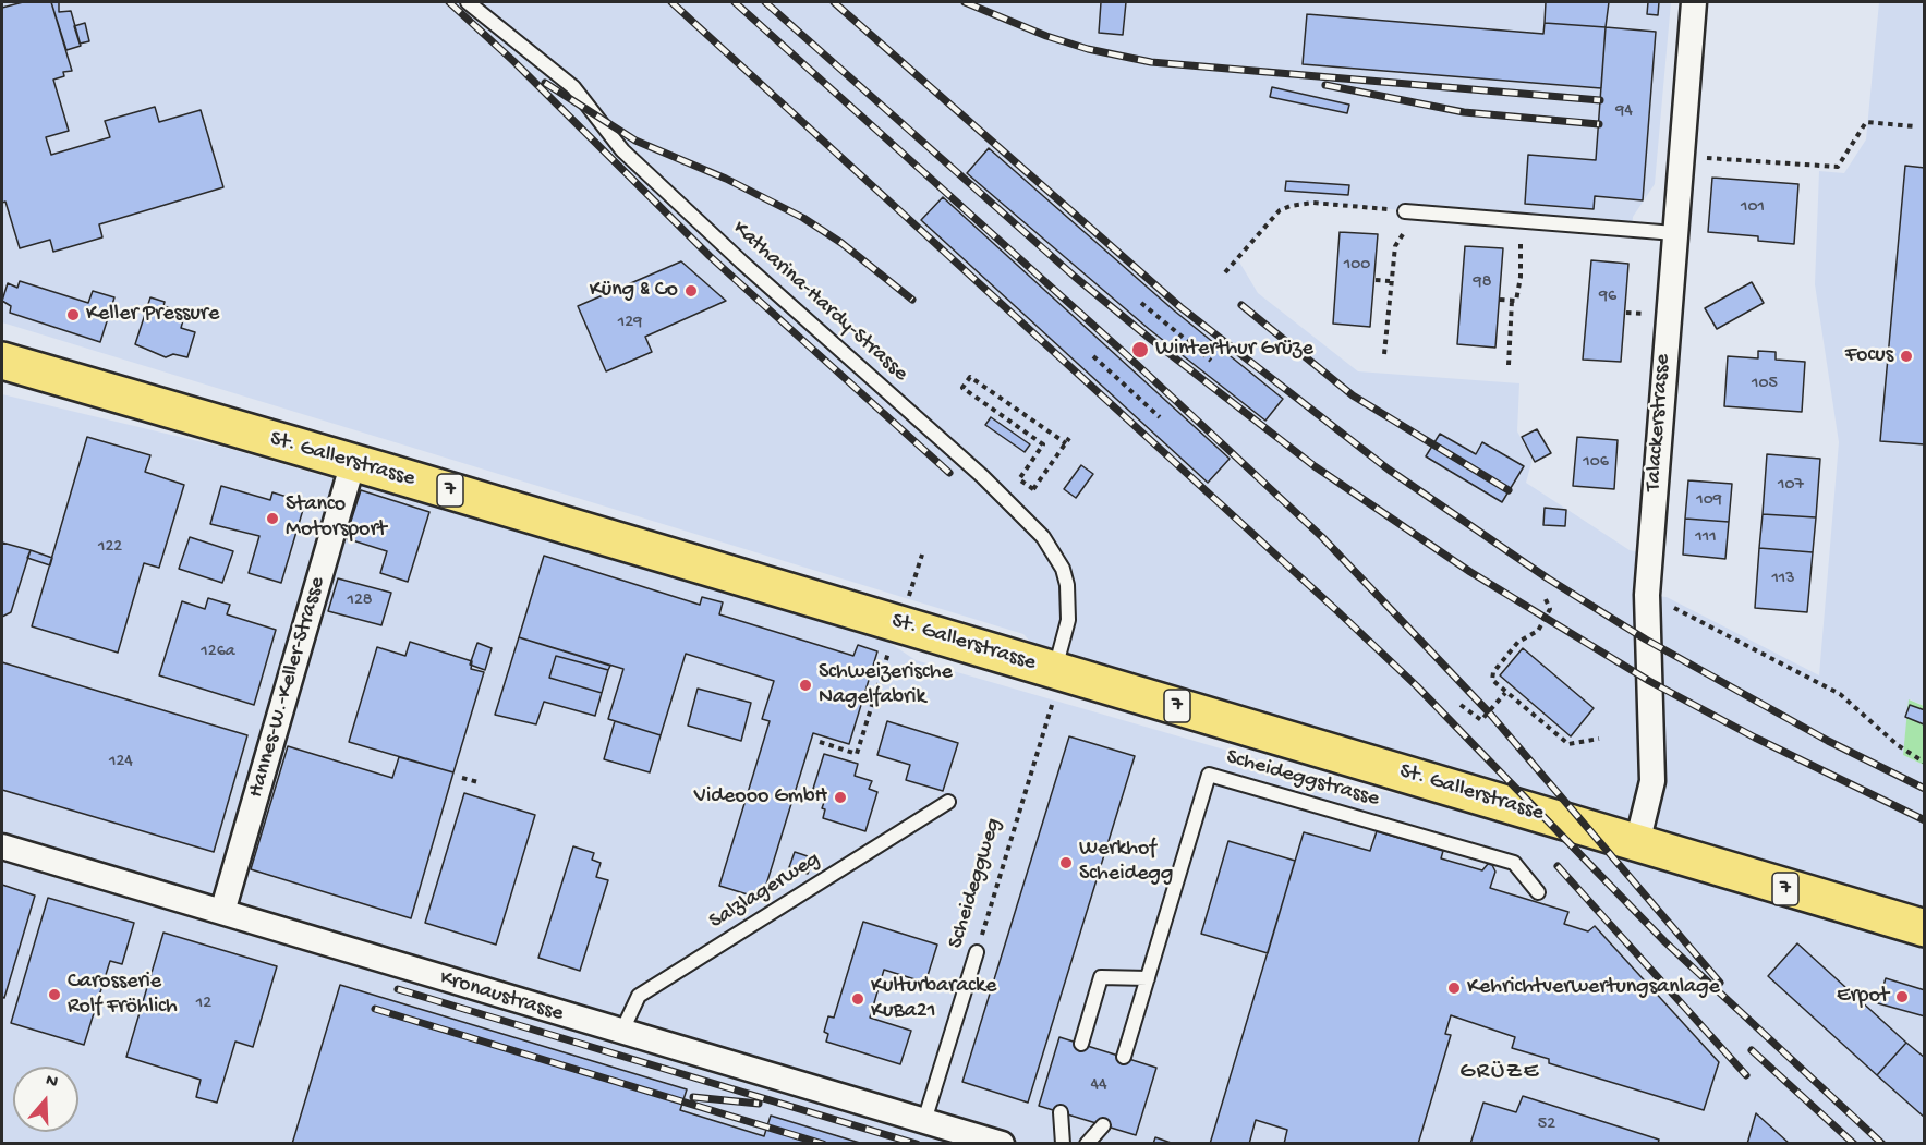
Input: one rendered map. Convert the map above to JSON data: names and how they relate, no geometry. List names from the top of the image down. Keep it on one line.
{"streets":{"main road":["St. Gallerstrasse","7"],"street":["Talackerstrasse","Hannes-W.-Keller-Strasse","Kronaustrasse"],"lane":["Katharina-Hardy-Strasse","Scheideggstrasse","Scheideggweg","Salzlagerweg"]},"crossings":[["Katharina-Hardy-Strasse","St. Gallerstrasse"],["Katharina-Hardy-Strasse","Scheideggweg"],["Talackerstrasse","St. Gallerstrasse"],["St. Gallerstrasse","Hannes-W.-Keller-Strasse"],["St. Gallerstrasse","Scheideggweg"],["Hannes-W.-Keller-Strasse","Kronaustrasse"],["Scheideggweg","Kronaustrasse"],["Salzlagerweg","Kronaustrasse"]],"districts":["GRÜZE"],"places":["Küng & Co","Keller Pressure","Winterthur Grüze","Focus","Stanco Motorsport","Schweizerische Nagelfabrik","Videooo GmbH","Werkhof Scheidegg","Kehrichtverwertungsanlage","Carosserie Rolf Fröhlich","Erpot","Kulturbaracke KuBa21"],"house_numbers":["94","101","100","98","96","129","105","106","107","109","111","122","113","128","126a","124","12","44","52"],"north":"top"}
